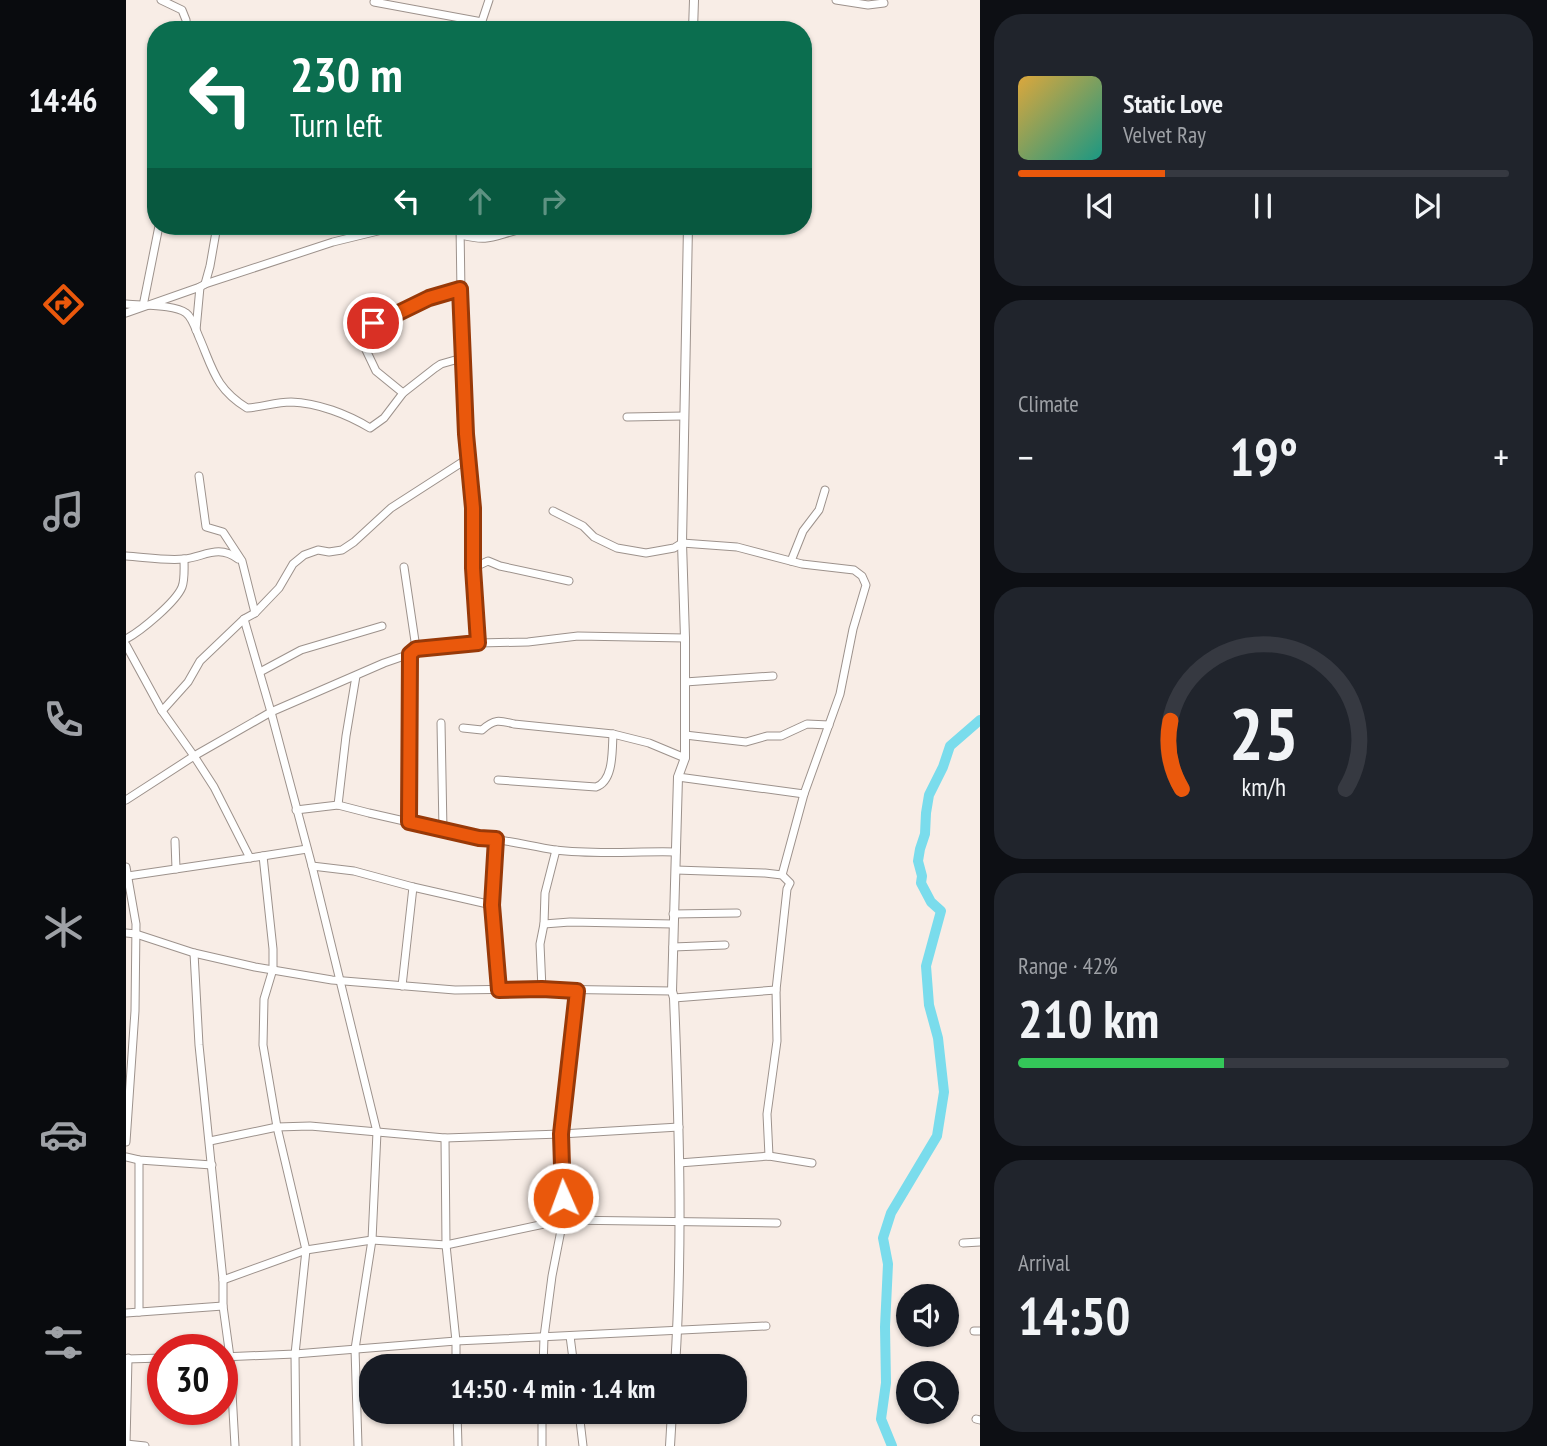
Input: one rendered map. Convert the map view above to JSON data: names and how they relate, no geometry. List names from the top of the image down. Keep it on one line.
{"page":{"tabs":"14:46","turn":["230 m","Turn left"],"song":["Static Love","Velvet Ray"],"tile":["Climate",["Range · 42%","210 km"],["Arrival","14:50"]],"heat":["−","19°","+"],"limit":"30","trip":"14:50 · 4 min · 1.4 km","gauge":["25","km/h"]}}
